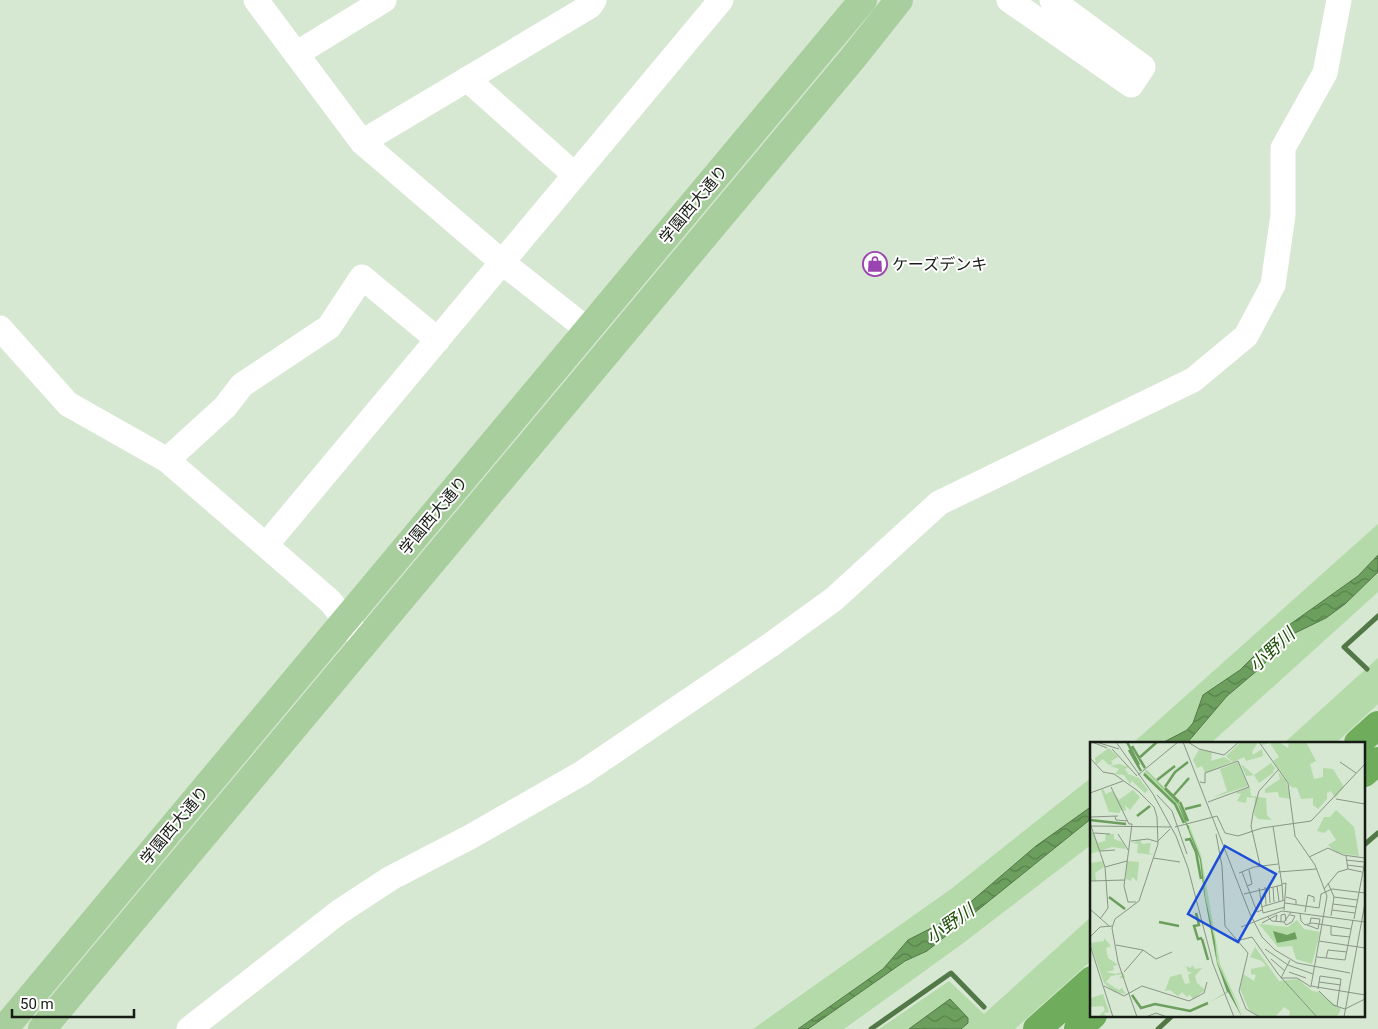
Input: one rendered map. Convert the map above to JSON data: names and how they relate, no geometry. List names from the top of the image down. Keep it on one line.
{"streets":{"main road":["学園西大通り"]},"water":["小野川"],"places":{"shop":["ケーズデンキ"]},"scale_bar":"50 m"}
